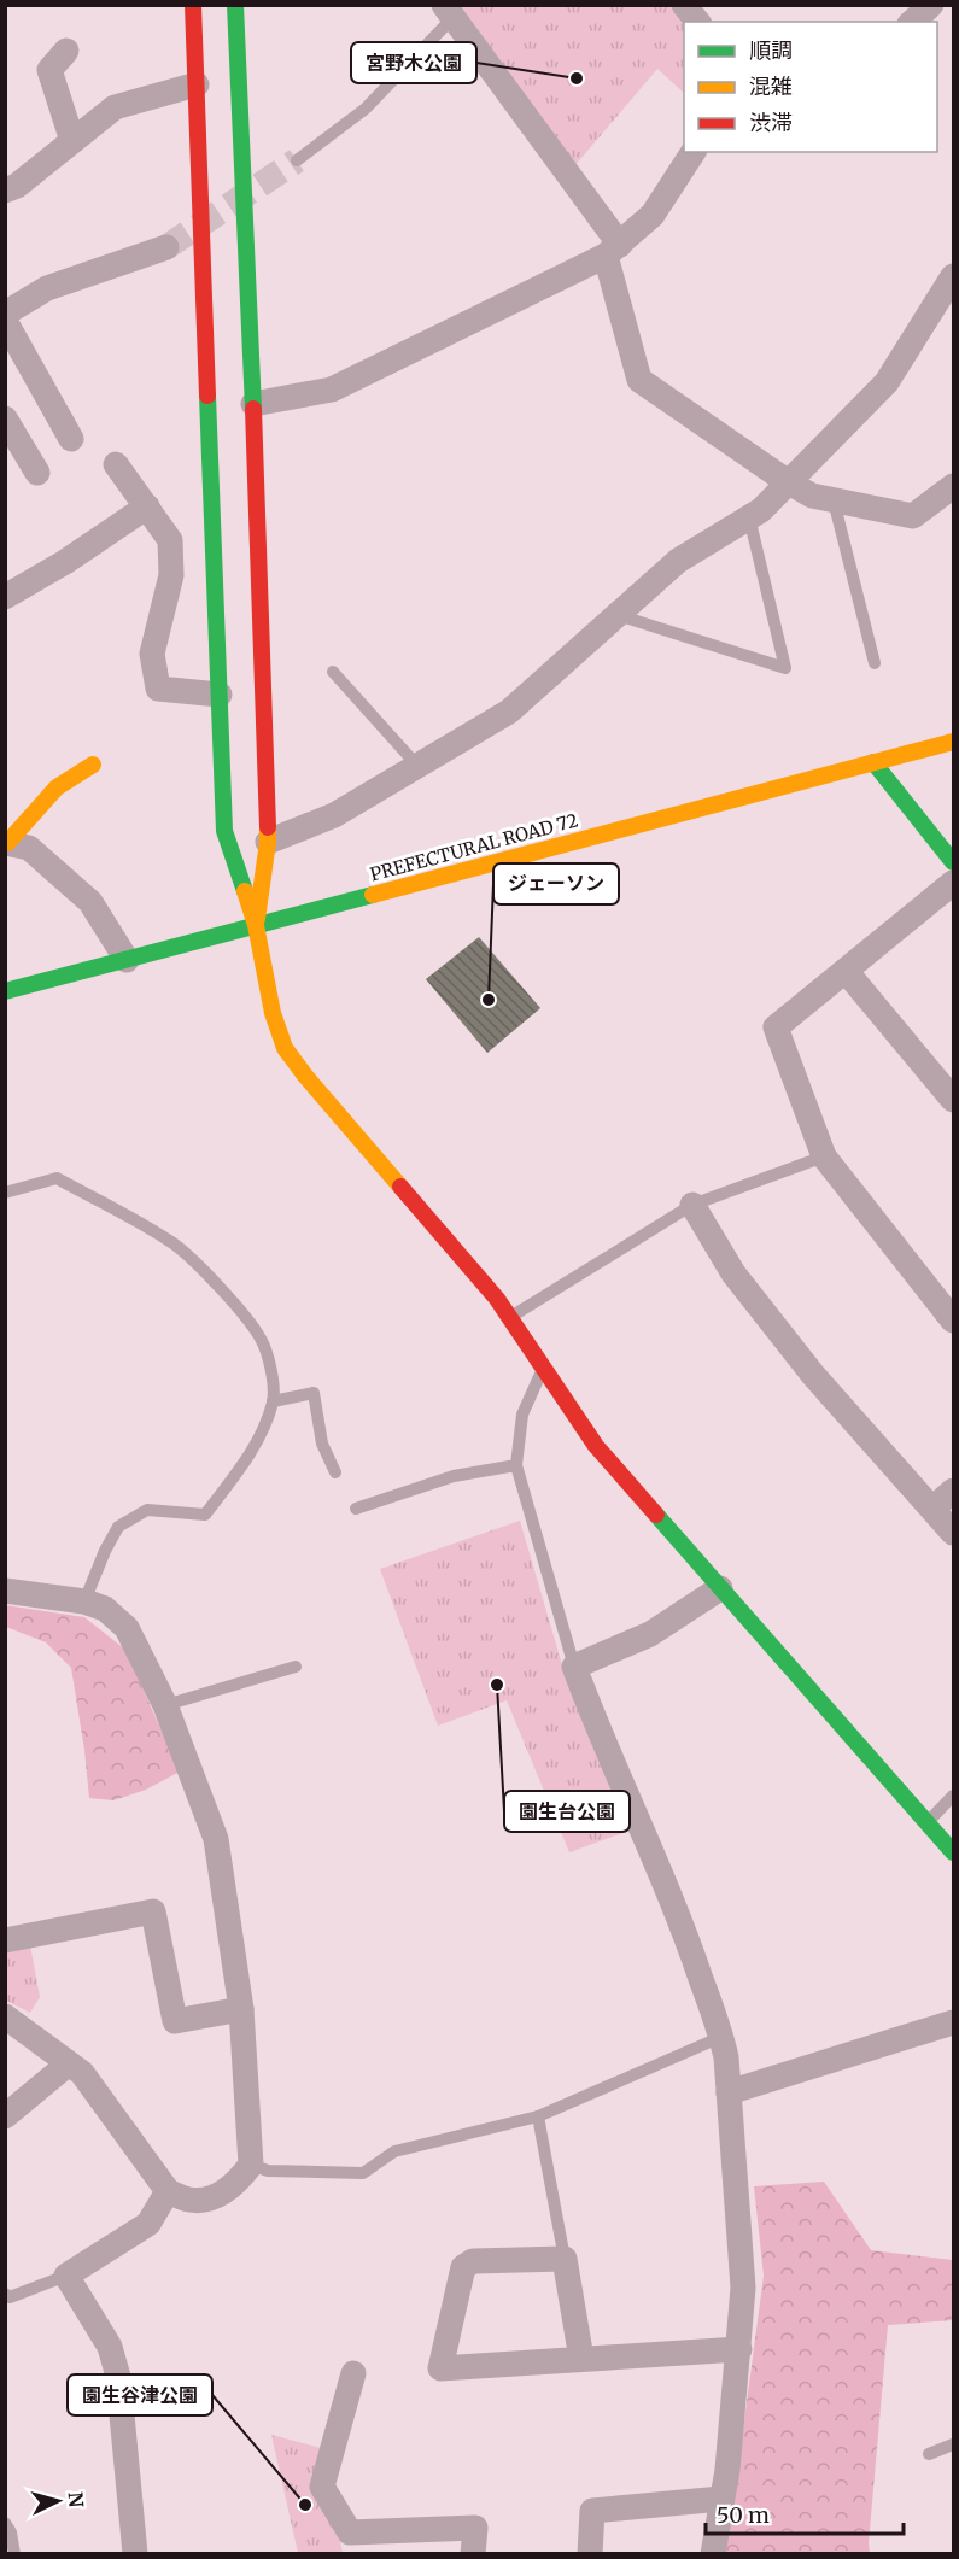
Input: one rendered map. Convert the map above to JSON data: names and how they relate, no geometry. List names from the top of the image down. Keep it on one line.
{"streets":{"street":["PREFECTURAL ROAD 72"]},"places":["宮野木公園","ジェーソン","園生台公園","園生谷津公園"],"legend":["順調","混雑","渋滞"],"scale_bar":"50 m","north":"right"}
